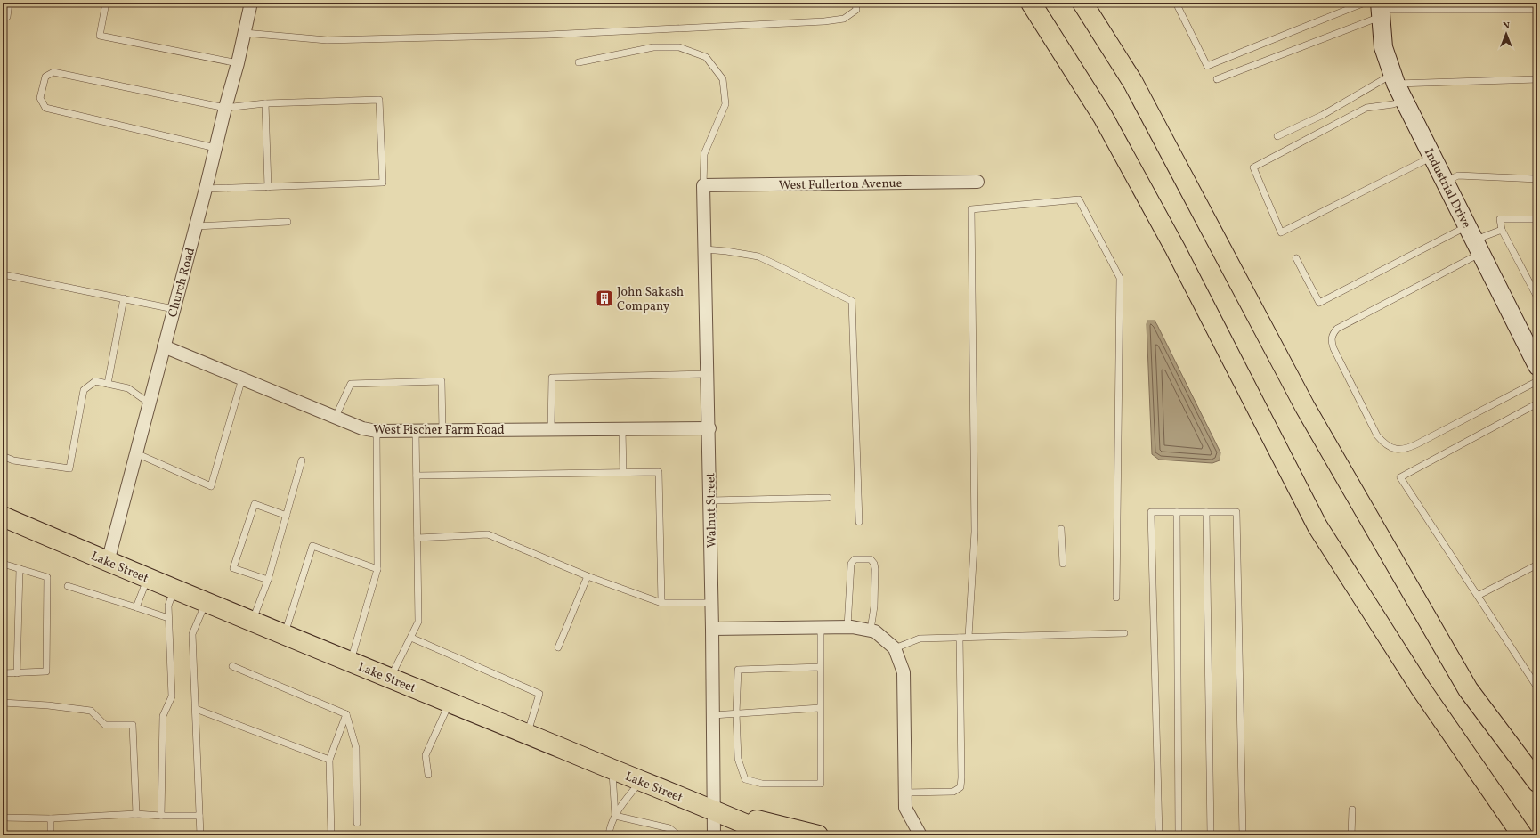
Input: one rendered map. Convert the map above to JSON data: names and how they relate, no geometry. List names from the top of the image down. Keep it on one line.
{"streets":{"main road":["Lake Street"],"street":["West Fullerton Avenue","Industrial Drive","Church Road","West Fischer Farm Road","Walnut Street"]},"crossings":[["West Fullerton Avenue","Walnut Street"],["Church Road","West Fischer Farm Road"],["Church Road","Lake Street"],["West Fischer Farm Road","Walnut Street"],["Walnut Street","Lake Street"]],"places":{"building":["John Sakash Company"]},"north":"top"}
